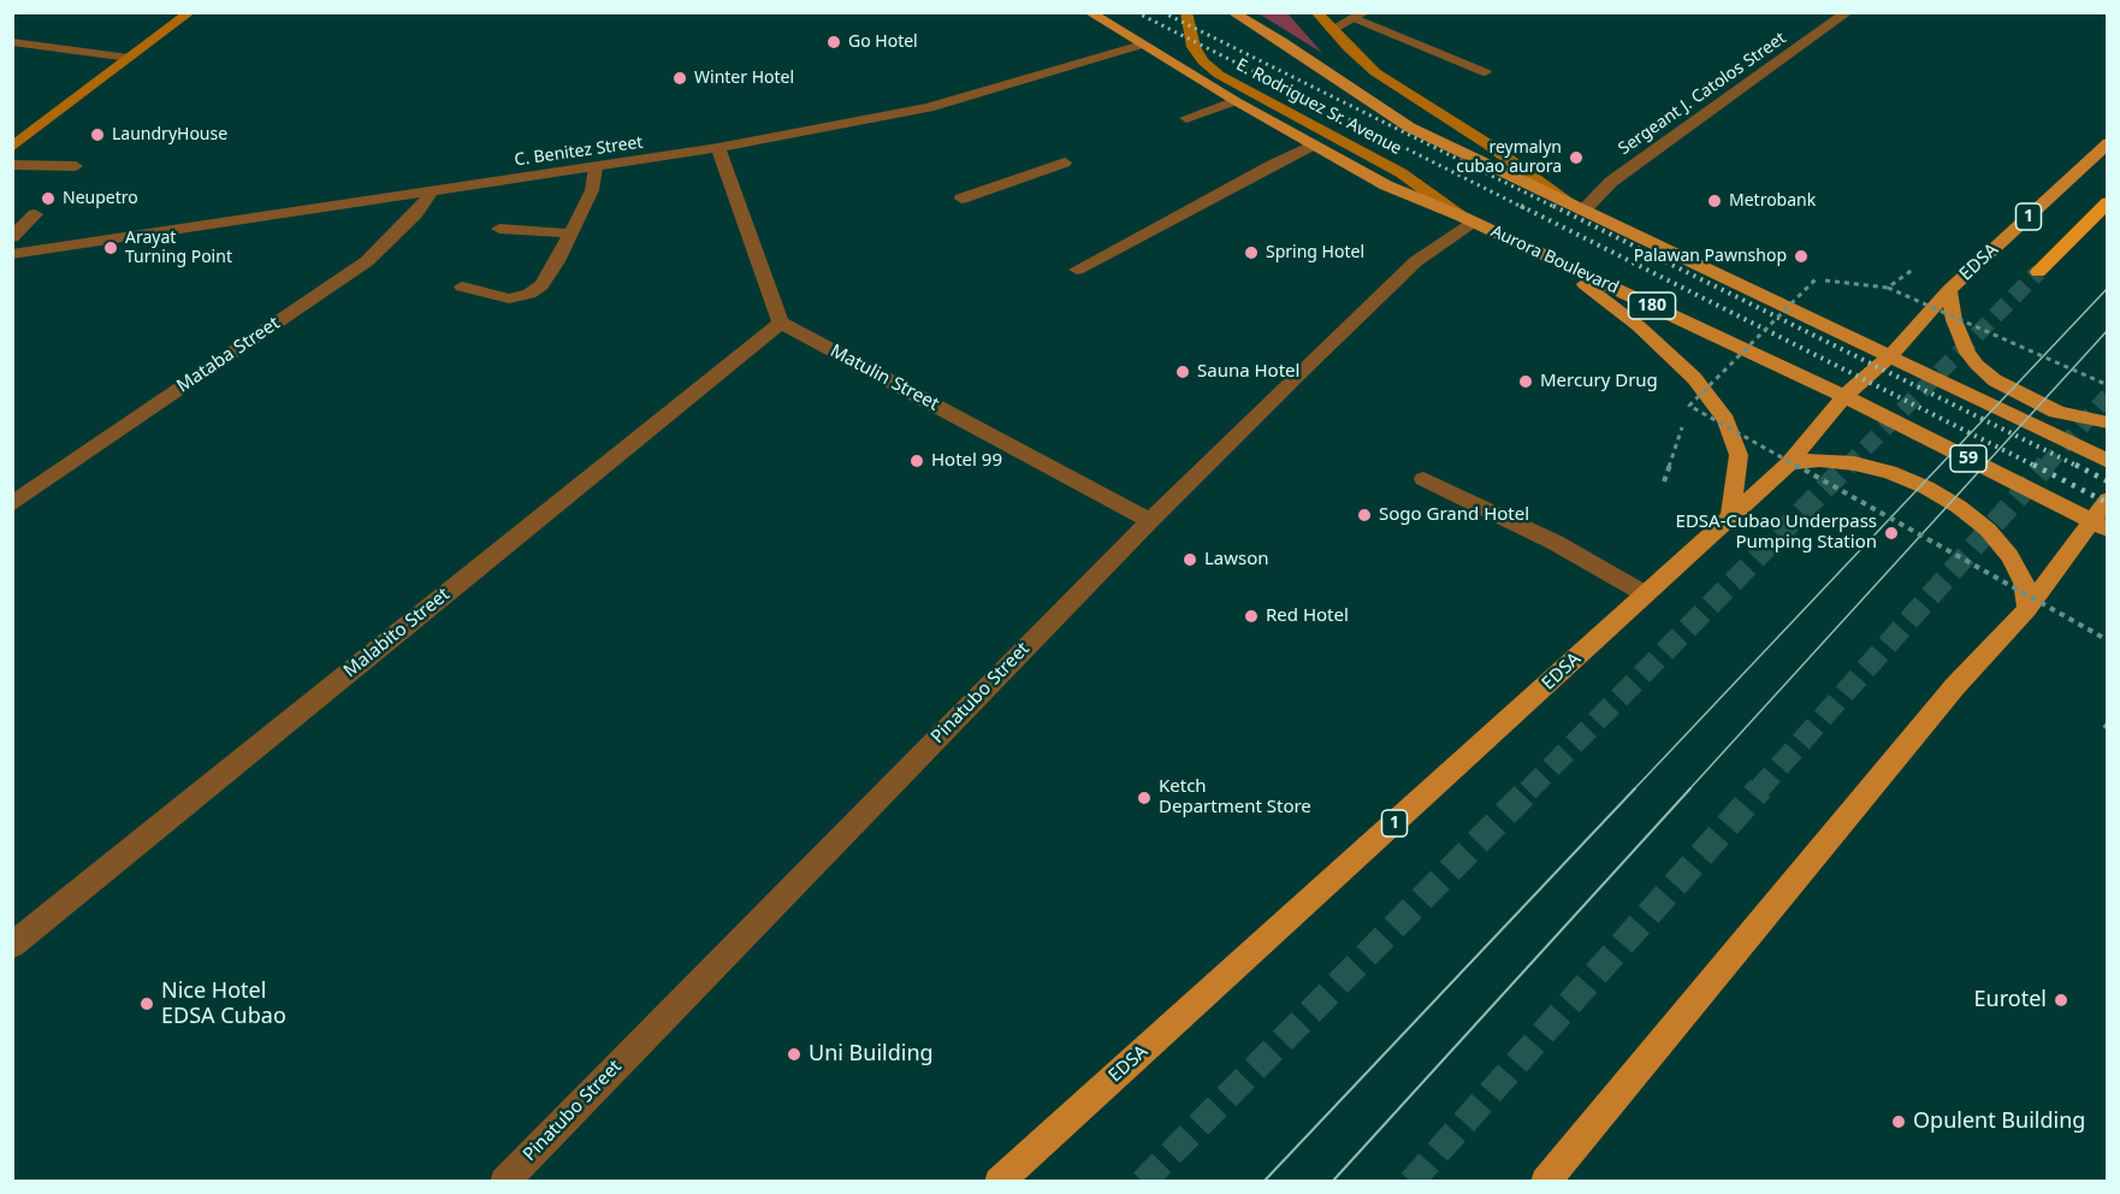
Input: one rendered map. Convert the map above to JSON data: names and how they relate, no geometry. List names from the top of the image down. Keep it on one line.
{"streets":{"main road":["E. Rodriguez Sr. Avenue","1","Aurora Boulevard","EDSA","180","59"],"street":["Sergeant J. Catolos Street","C. Benitez Street","Mataba Street","Matulin Street","Malabito Street","Pinatubo Street"]},"crossings":[["E. Rodriguez Sr. Avenue","Aurora Boulevard"],["E. Rodriguez Sr. Avenue","Pinatubo Street"],["C. Benitez Street","Aurora Boulevard"],["C. Benitez Street","Mataba Street"],["Aurora Boulevard","EDSA"],["Aurora Boulevard","Pinatubo Street"],["Matulin Street","Malabito Street"],["Matulin Street","Pinatubo Street"]],"places":["Go Hotel","Winter Hotel","LaundryHouse","reymalyn cubao aurora","Neupetro","Metrobank","Arayat Turning Point","Spring Hotel","Palawan Pawnshop","Sauna Hotel","Mercury Drug","Hotel 99","Sogo Grand Hotel","EDSA-Cubao Underpass Pumping Station","Lawson","Red Hotel","Ketch Department Store","Eurotel","Nice Hotel EDSA Cubao","Uni Building","Opulent Building"]}
